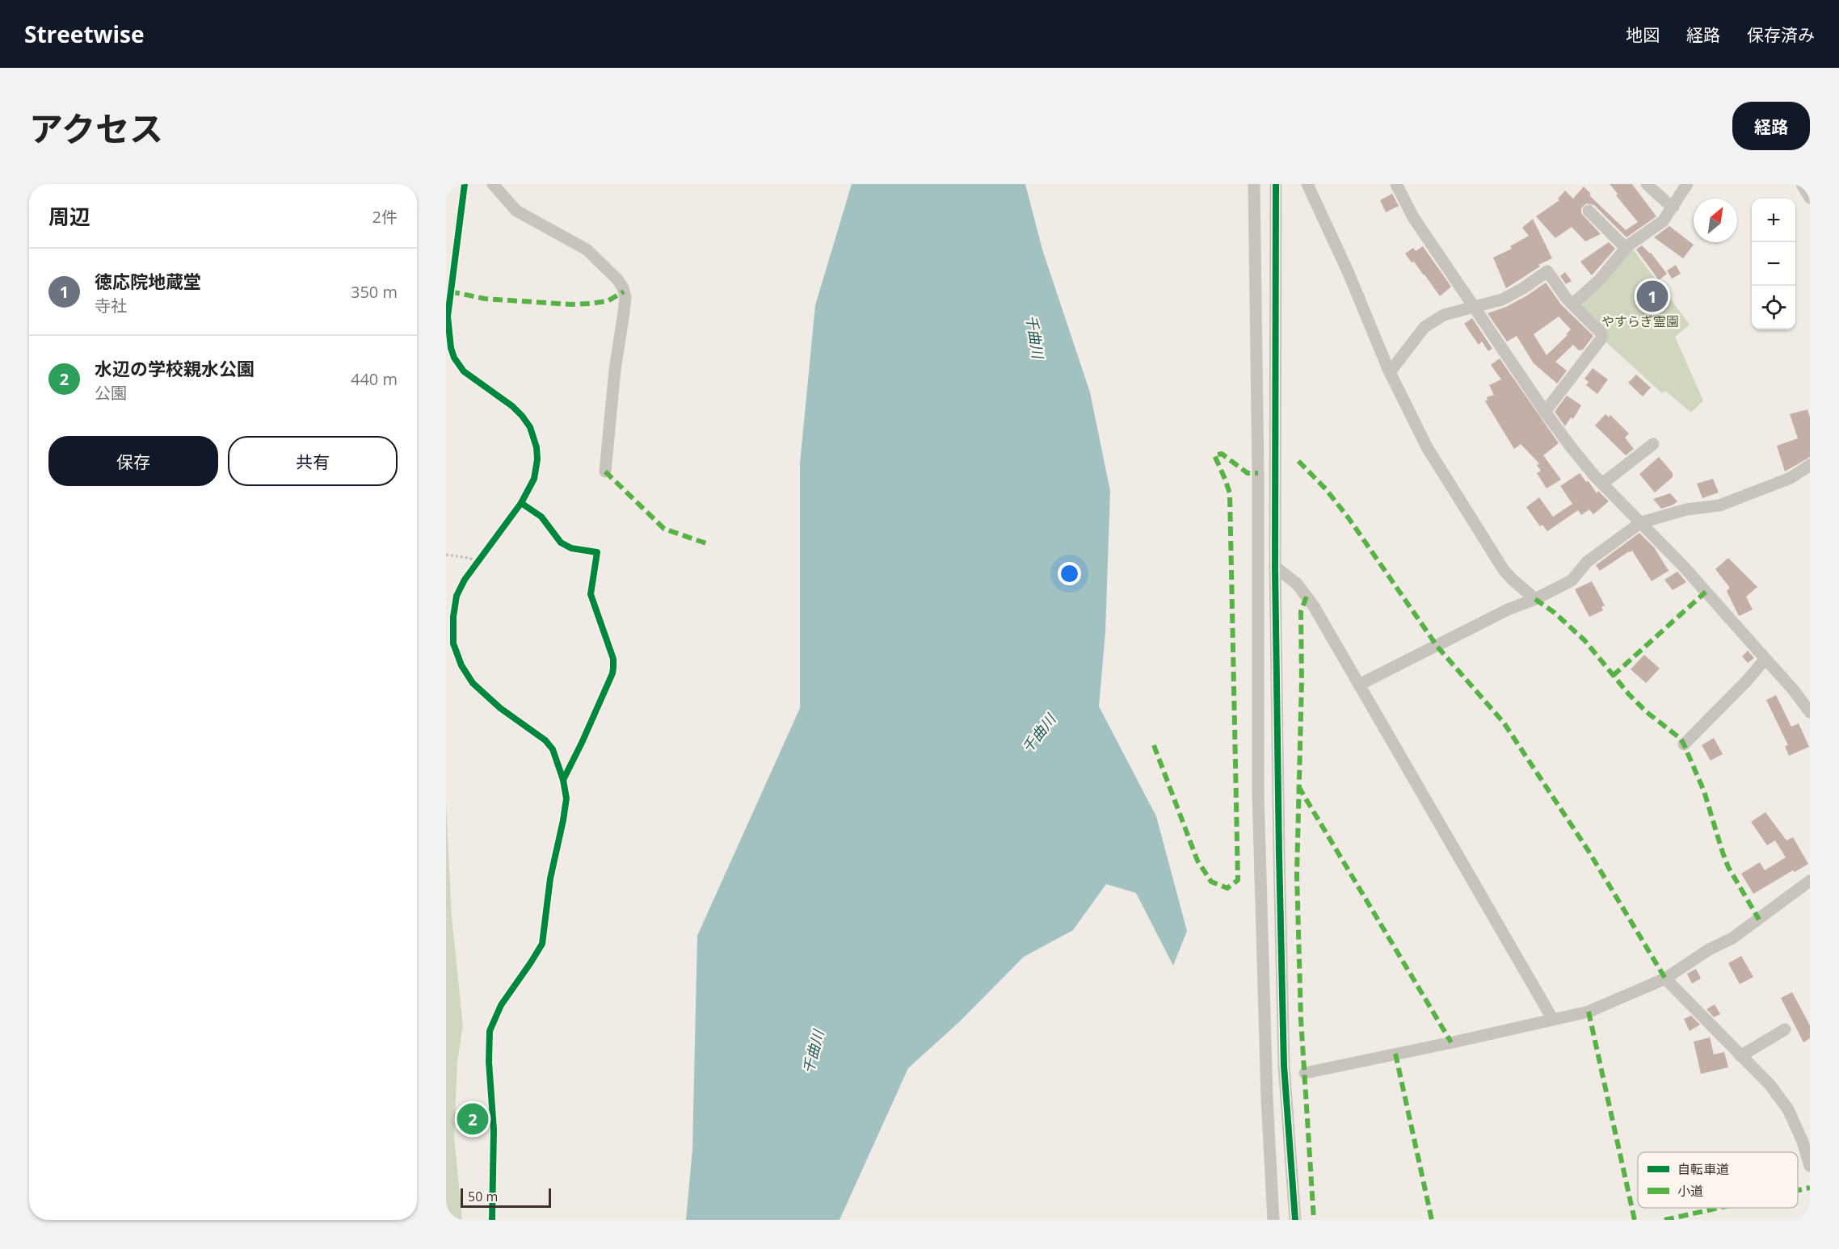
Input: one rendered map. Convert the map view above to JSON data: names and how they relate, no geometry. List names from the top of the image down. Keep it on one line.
{"water":["千曲川"],"parks":["やすらぎ霊園"],"legend":["自転車道","小道"],"scale_bar":"50 m","north":"top right","page":{"header":"Streetwise","nav":["地図","経路","保存済み"],"title":"アクセス","buttons":["経路",["保存","共有"]],"heading":["周辺","2件"],"map_buttons":["+","−"],"list":[{"mark":"1","name":"徳応院地蔵堂","note":"寺社","value":"350 m"},{"mark":"2","name":"水辺の学校親水公園","note":"公園","value":"440 m"}],"pins":["1","2"],"scale":"50 m"}}
